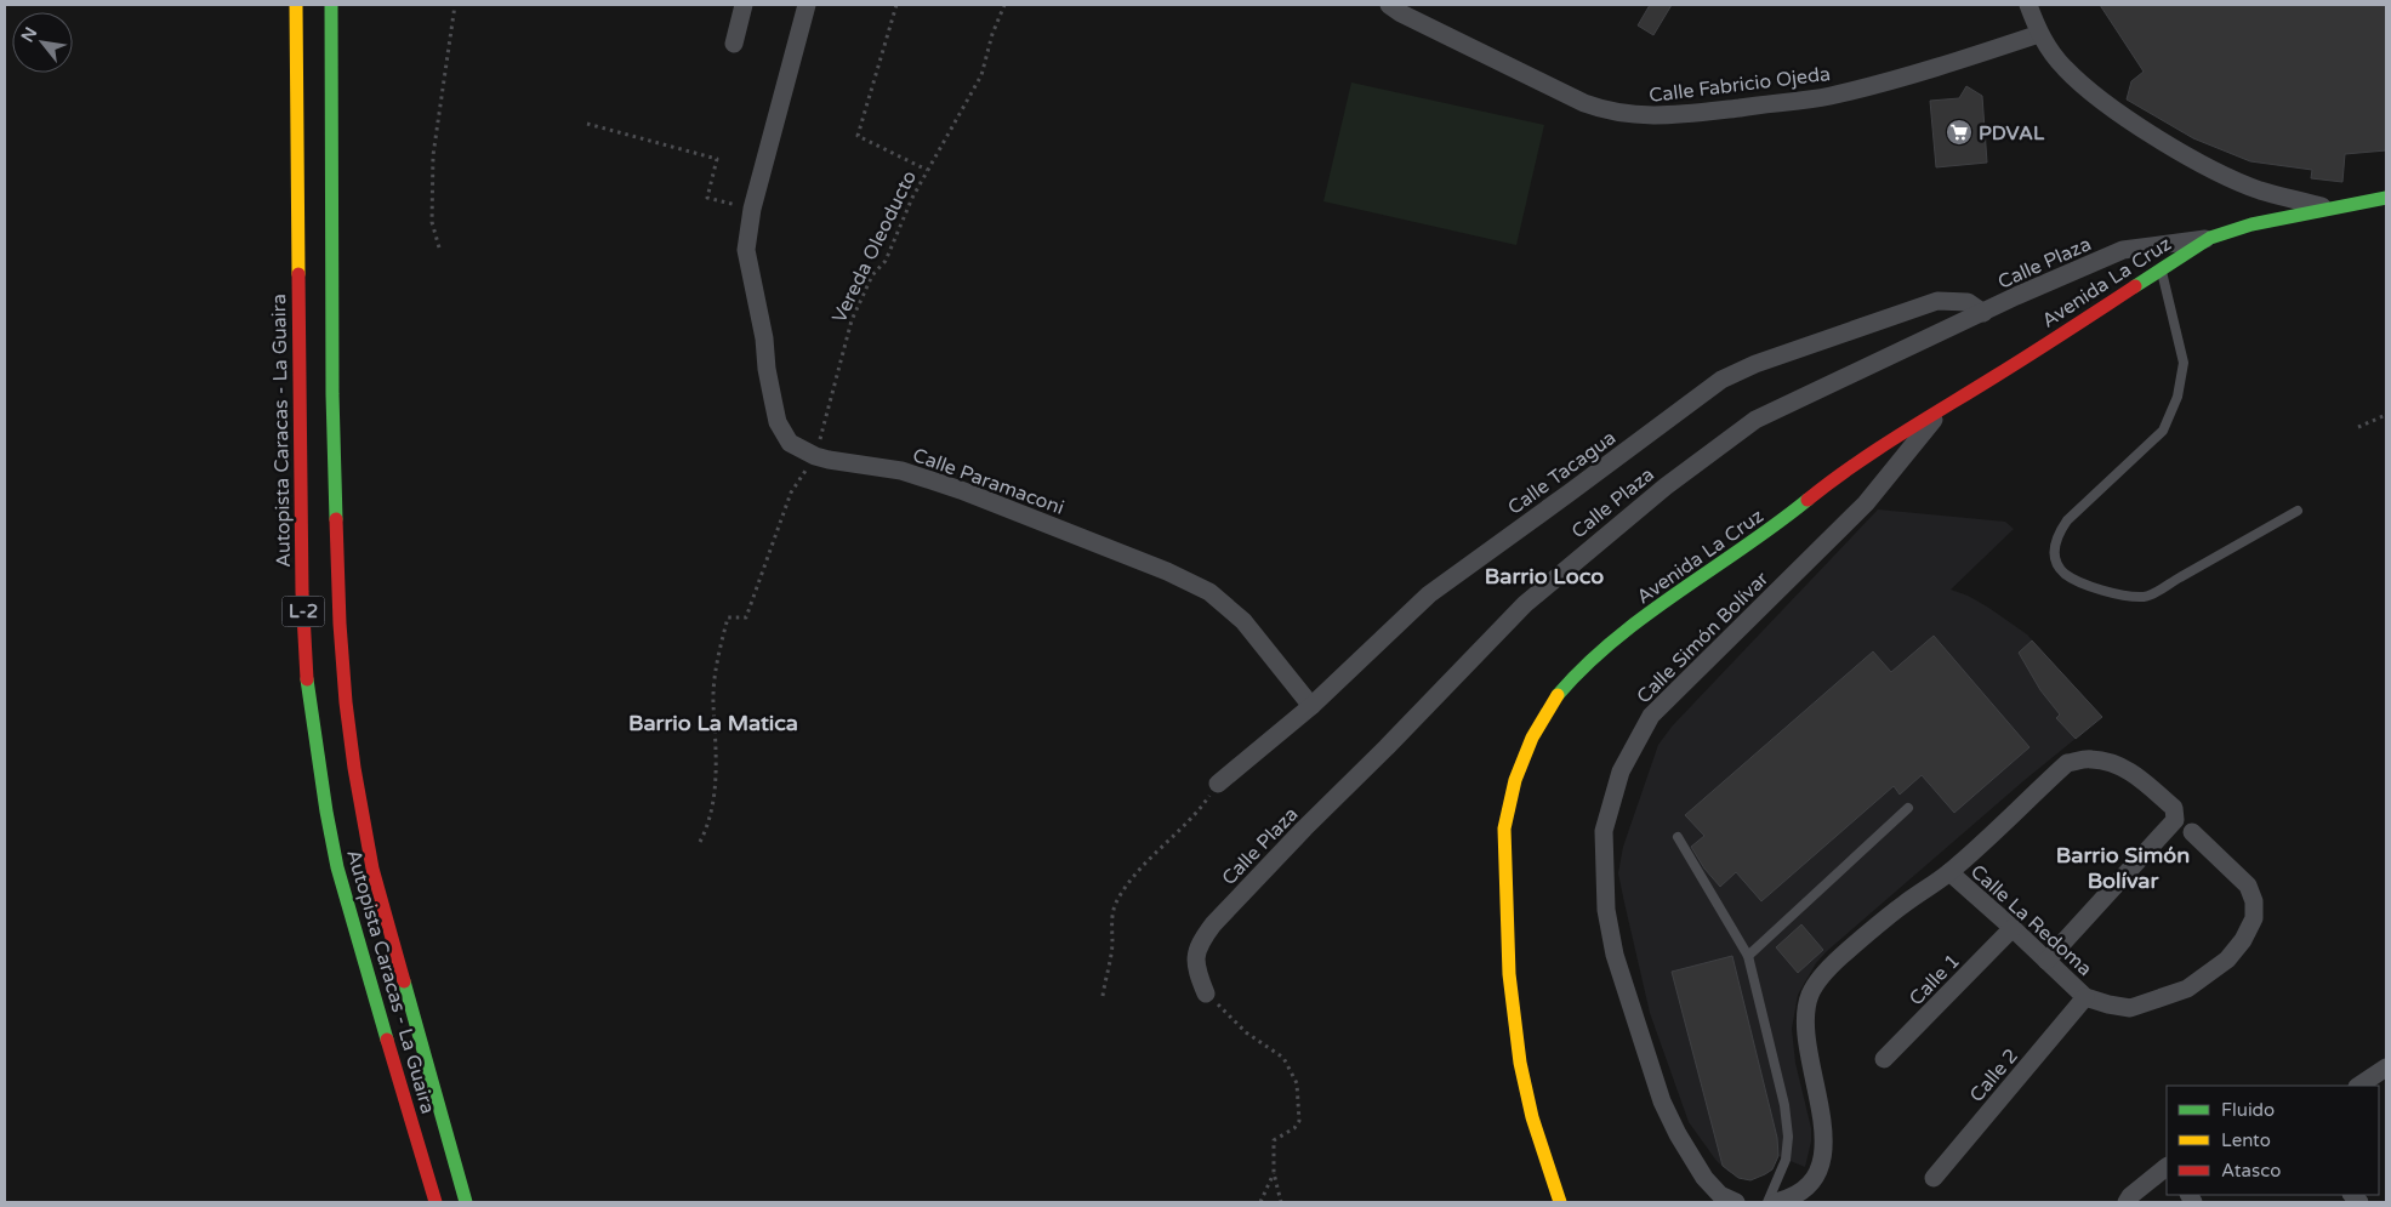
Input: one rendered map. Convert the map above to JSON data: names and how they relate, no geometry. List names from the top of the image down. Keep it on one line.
{"streets":{"main road":["Avenida La Cruz","Autopista Caracas - La Guaira","L-2"],"street":["Calle Fabricio Ojeda","Calle Plaza","Calle Tacagua","Calle Paramaconi","Calle Simón Bolívar","Calle La Redoma","Calle 1","Calle 2"],"path":["Vereda Oleoducto"]},"crossings":[["Vereda Oleoducto","Calle Paramaconi"],["Calle Plaza","Avenida La Cruz"],["Calle Plaza","Calle Tacagua"],["Avenida La Cruz","Calle Simón Bolívar"],["Calle Tacagua","Calle Paramaconi"],["Calle La Redoma","Calle 1"],["Calle La Redoma","Calle 2"]],"districts":["Barrio Loco","Barrio La Matica","Barrio Simón Bolívar"],"places":{"supermarket":["PDVAL"]},"legend":["Fluido","Lento","Atasco"],"north":"top left"}
